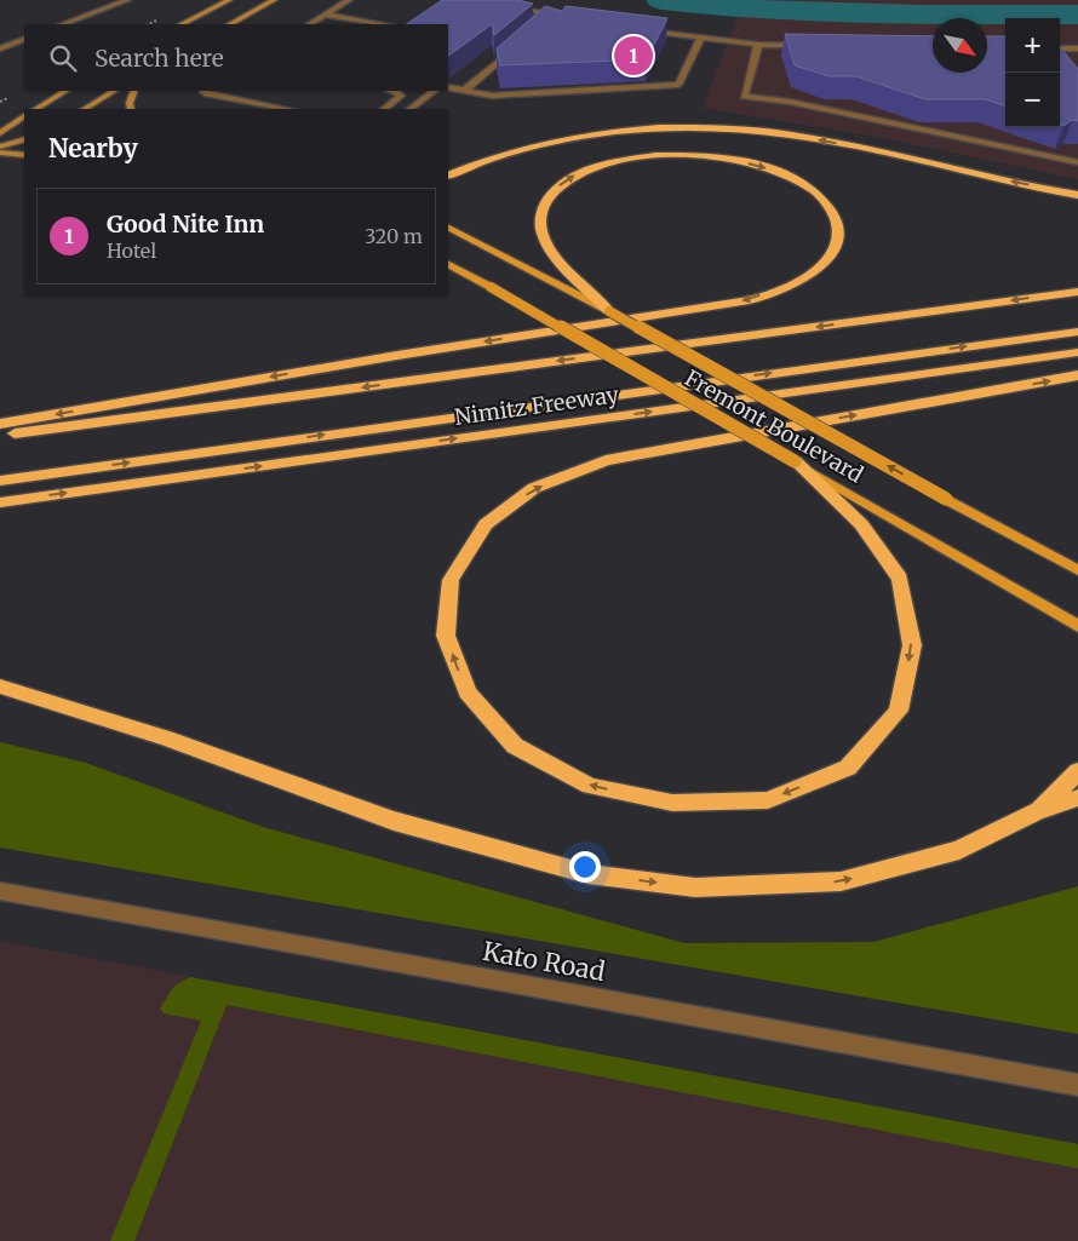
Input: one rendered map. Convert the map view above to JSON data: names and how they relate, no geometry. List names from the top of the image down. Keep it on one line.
{"streets":{"highway":["Nimitz Freeway"],"main road":["Fremont Boulevard"],"street":["Kato Road"]},"north":"bottom right","page":{"map_buttons":["+","−"],"search":"Search here","pins":"1","heading":"Nearby","list":[{"mark":"1","name":"Good Nite Inn","note":"Hotel","value":"320 m"}]}}
